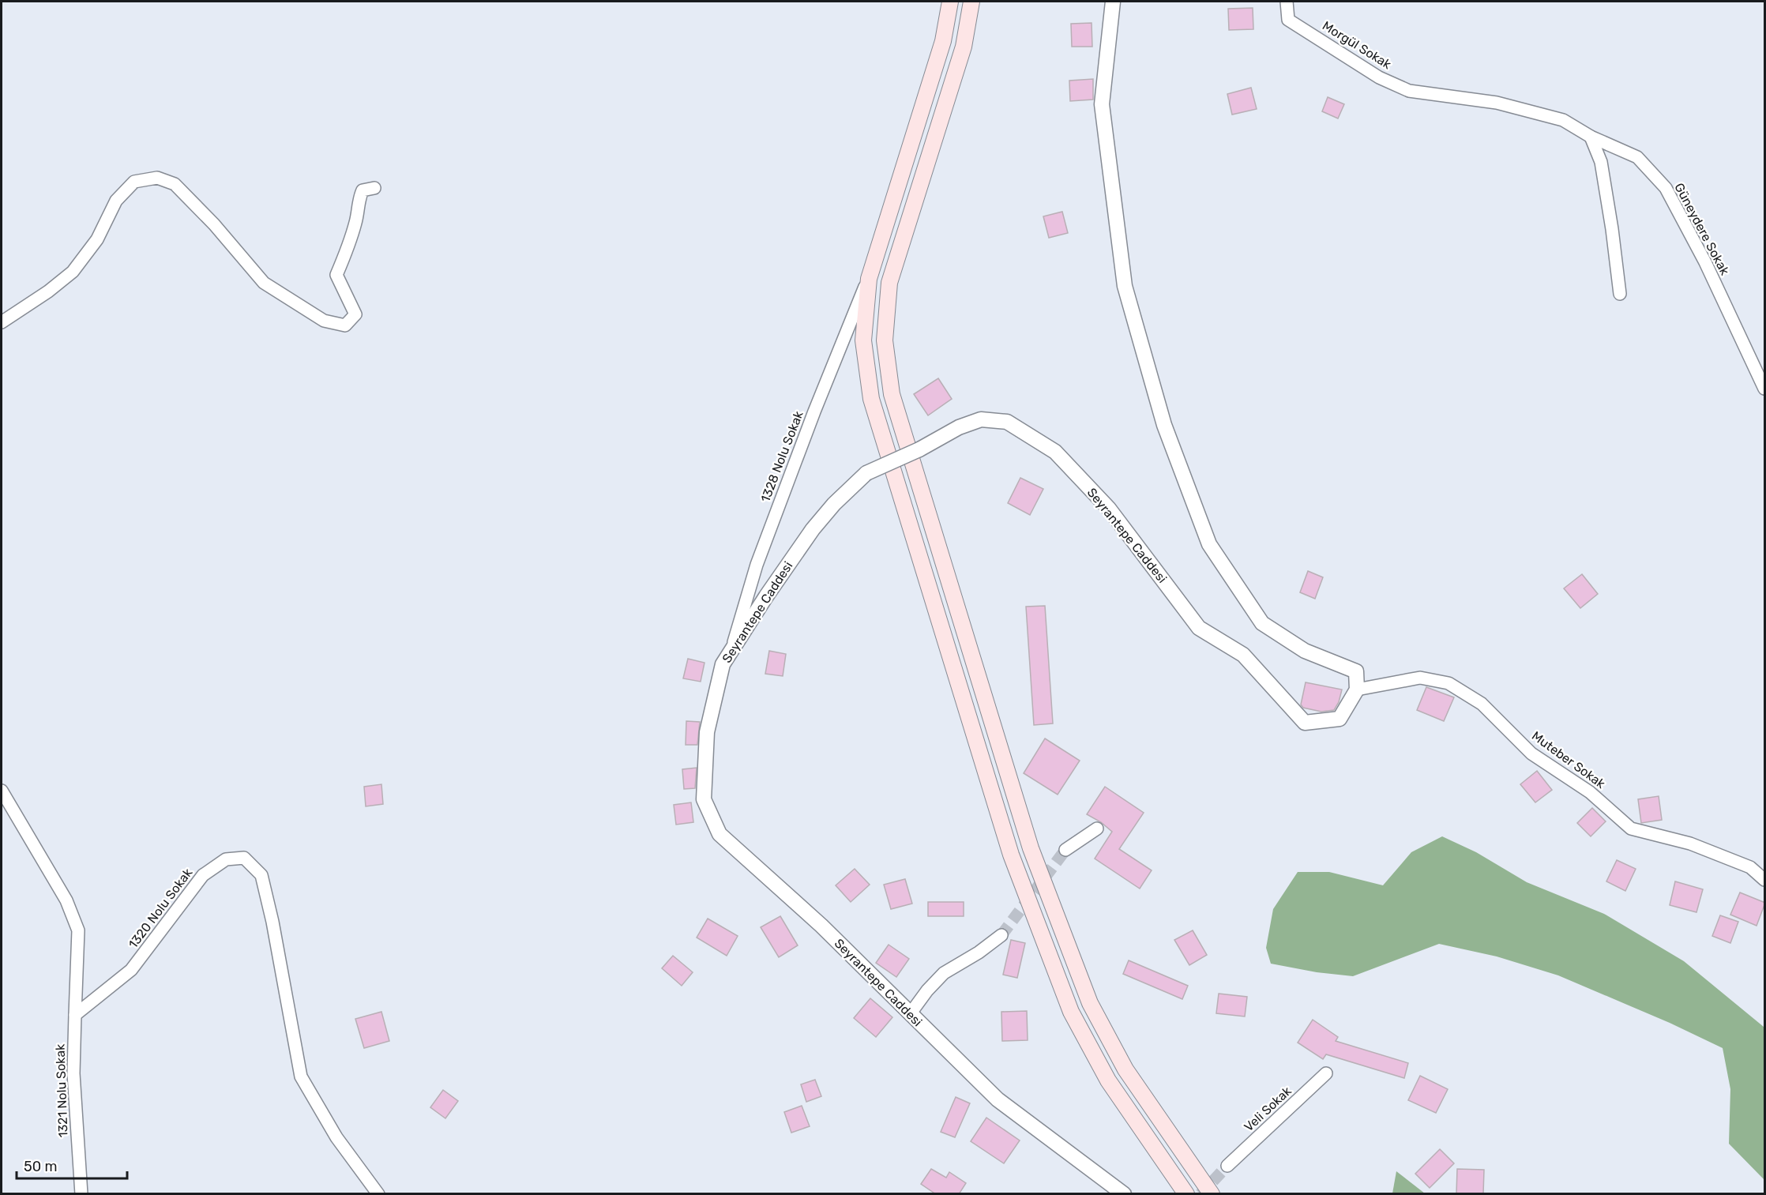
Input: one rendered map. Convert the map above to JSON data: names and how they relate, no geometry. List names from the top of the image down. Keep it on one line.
{"streets":{"street":["Morgül Sokak","Güneydere Sokak","1328 Nolu Sokak","Seyrantepe Caddesi","Muteber Sokak","1320 Nolu Sokak","1321 Nolu Sokak","Veli Sokak"]},"crossings":[["Morgül Sokak","Güneydere Sokak"],["1328 Nolu Sokak","Seyrantepe Caddesi"],["Seyrantepe Caddesi","Muteber Sokak"],["1320 Nolu Sokak","1321 Nolu Sokak"]],"scale_bar":"50 m"}
